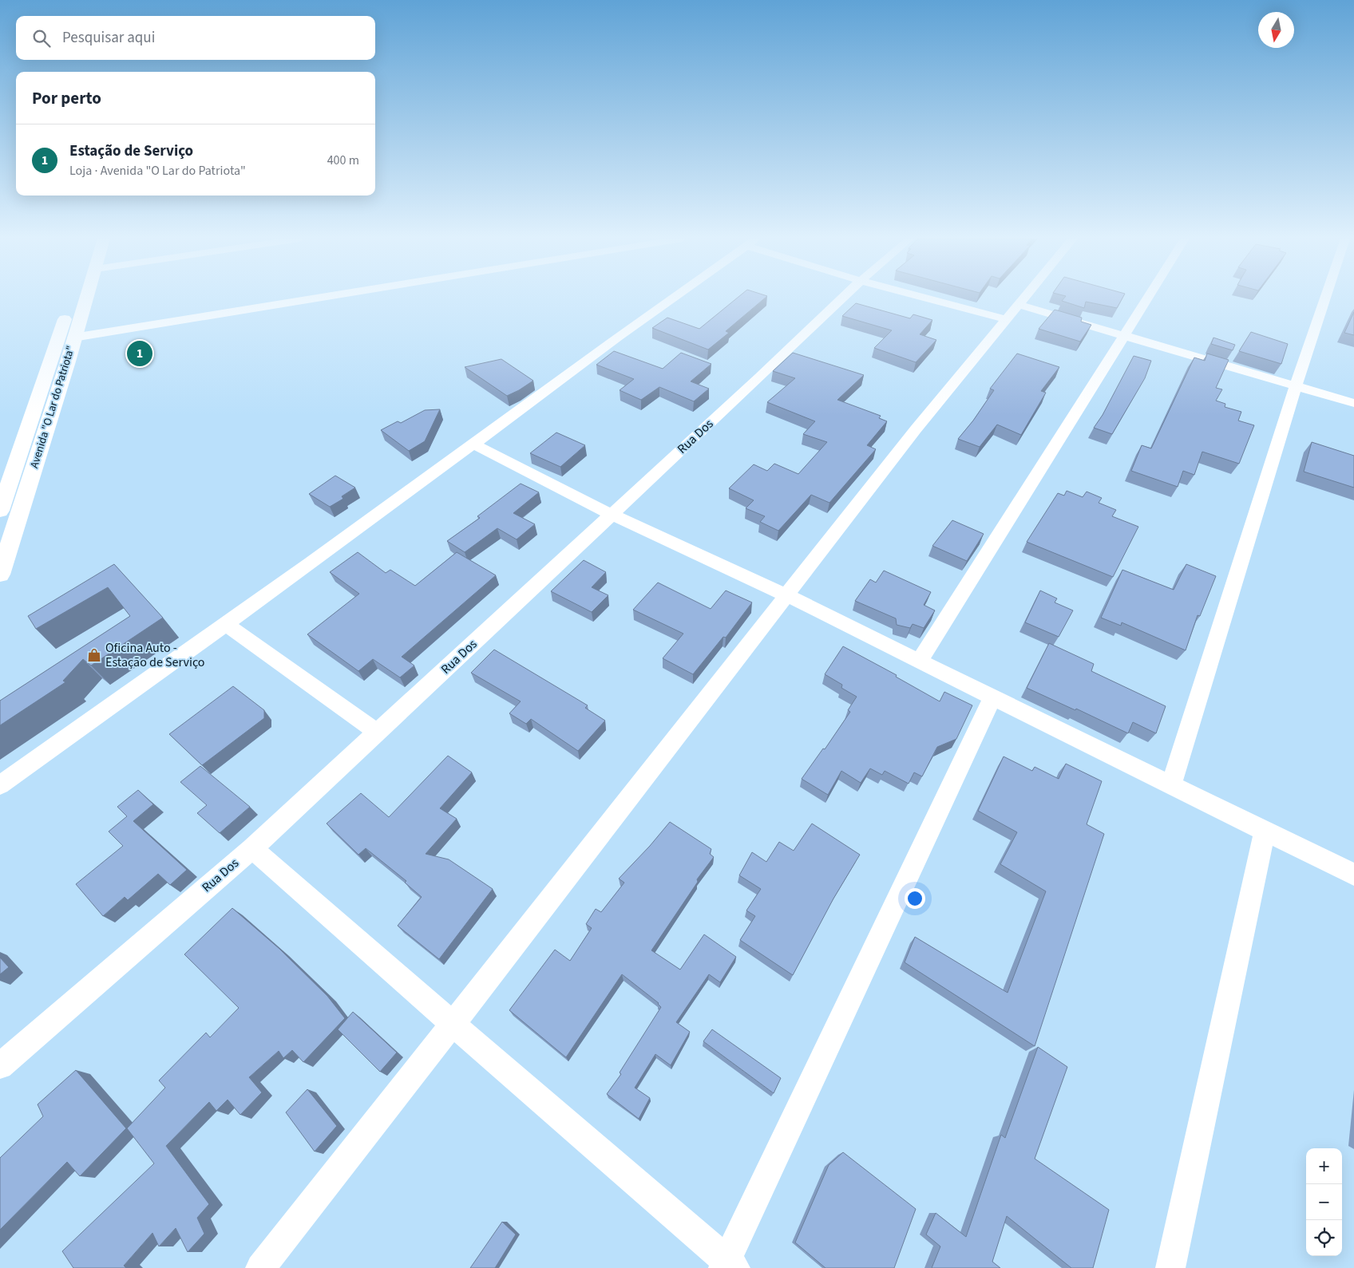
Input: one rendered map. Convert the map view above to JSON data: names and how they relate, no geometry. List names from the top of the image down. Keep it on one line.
{"streets":{"main road":["Avenida \"O Lar do Patriota\""],"street":["Rua Dos"]},"places":{"shop":["Oficina Auto - Estação de Serviço"]},"north":"bottom","page":{"search":"Pesquisar aqui","heading":"Por perto","list":[{"mark":"1","name":"Estação de Serviço","note":"Loja · Avenida \"O Lar do Patriota\"","value":"400 m"}],"pins":"1","map_buttons":["+","−"]}}
